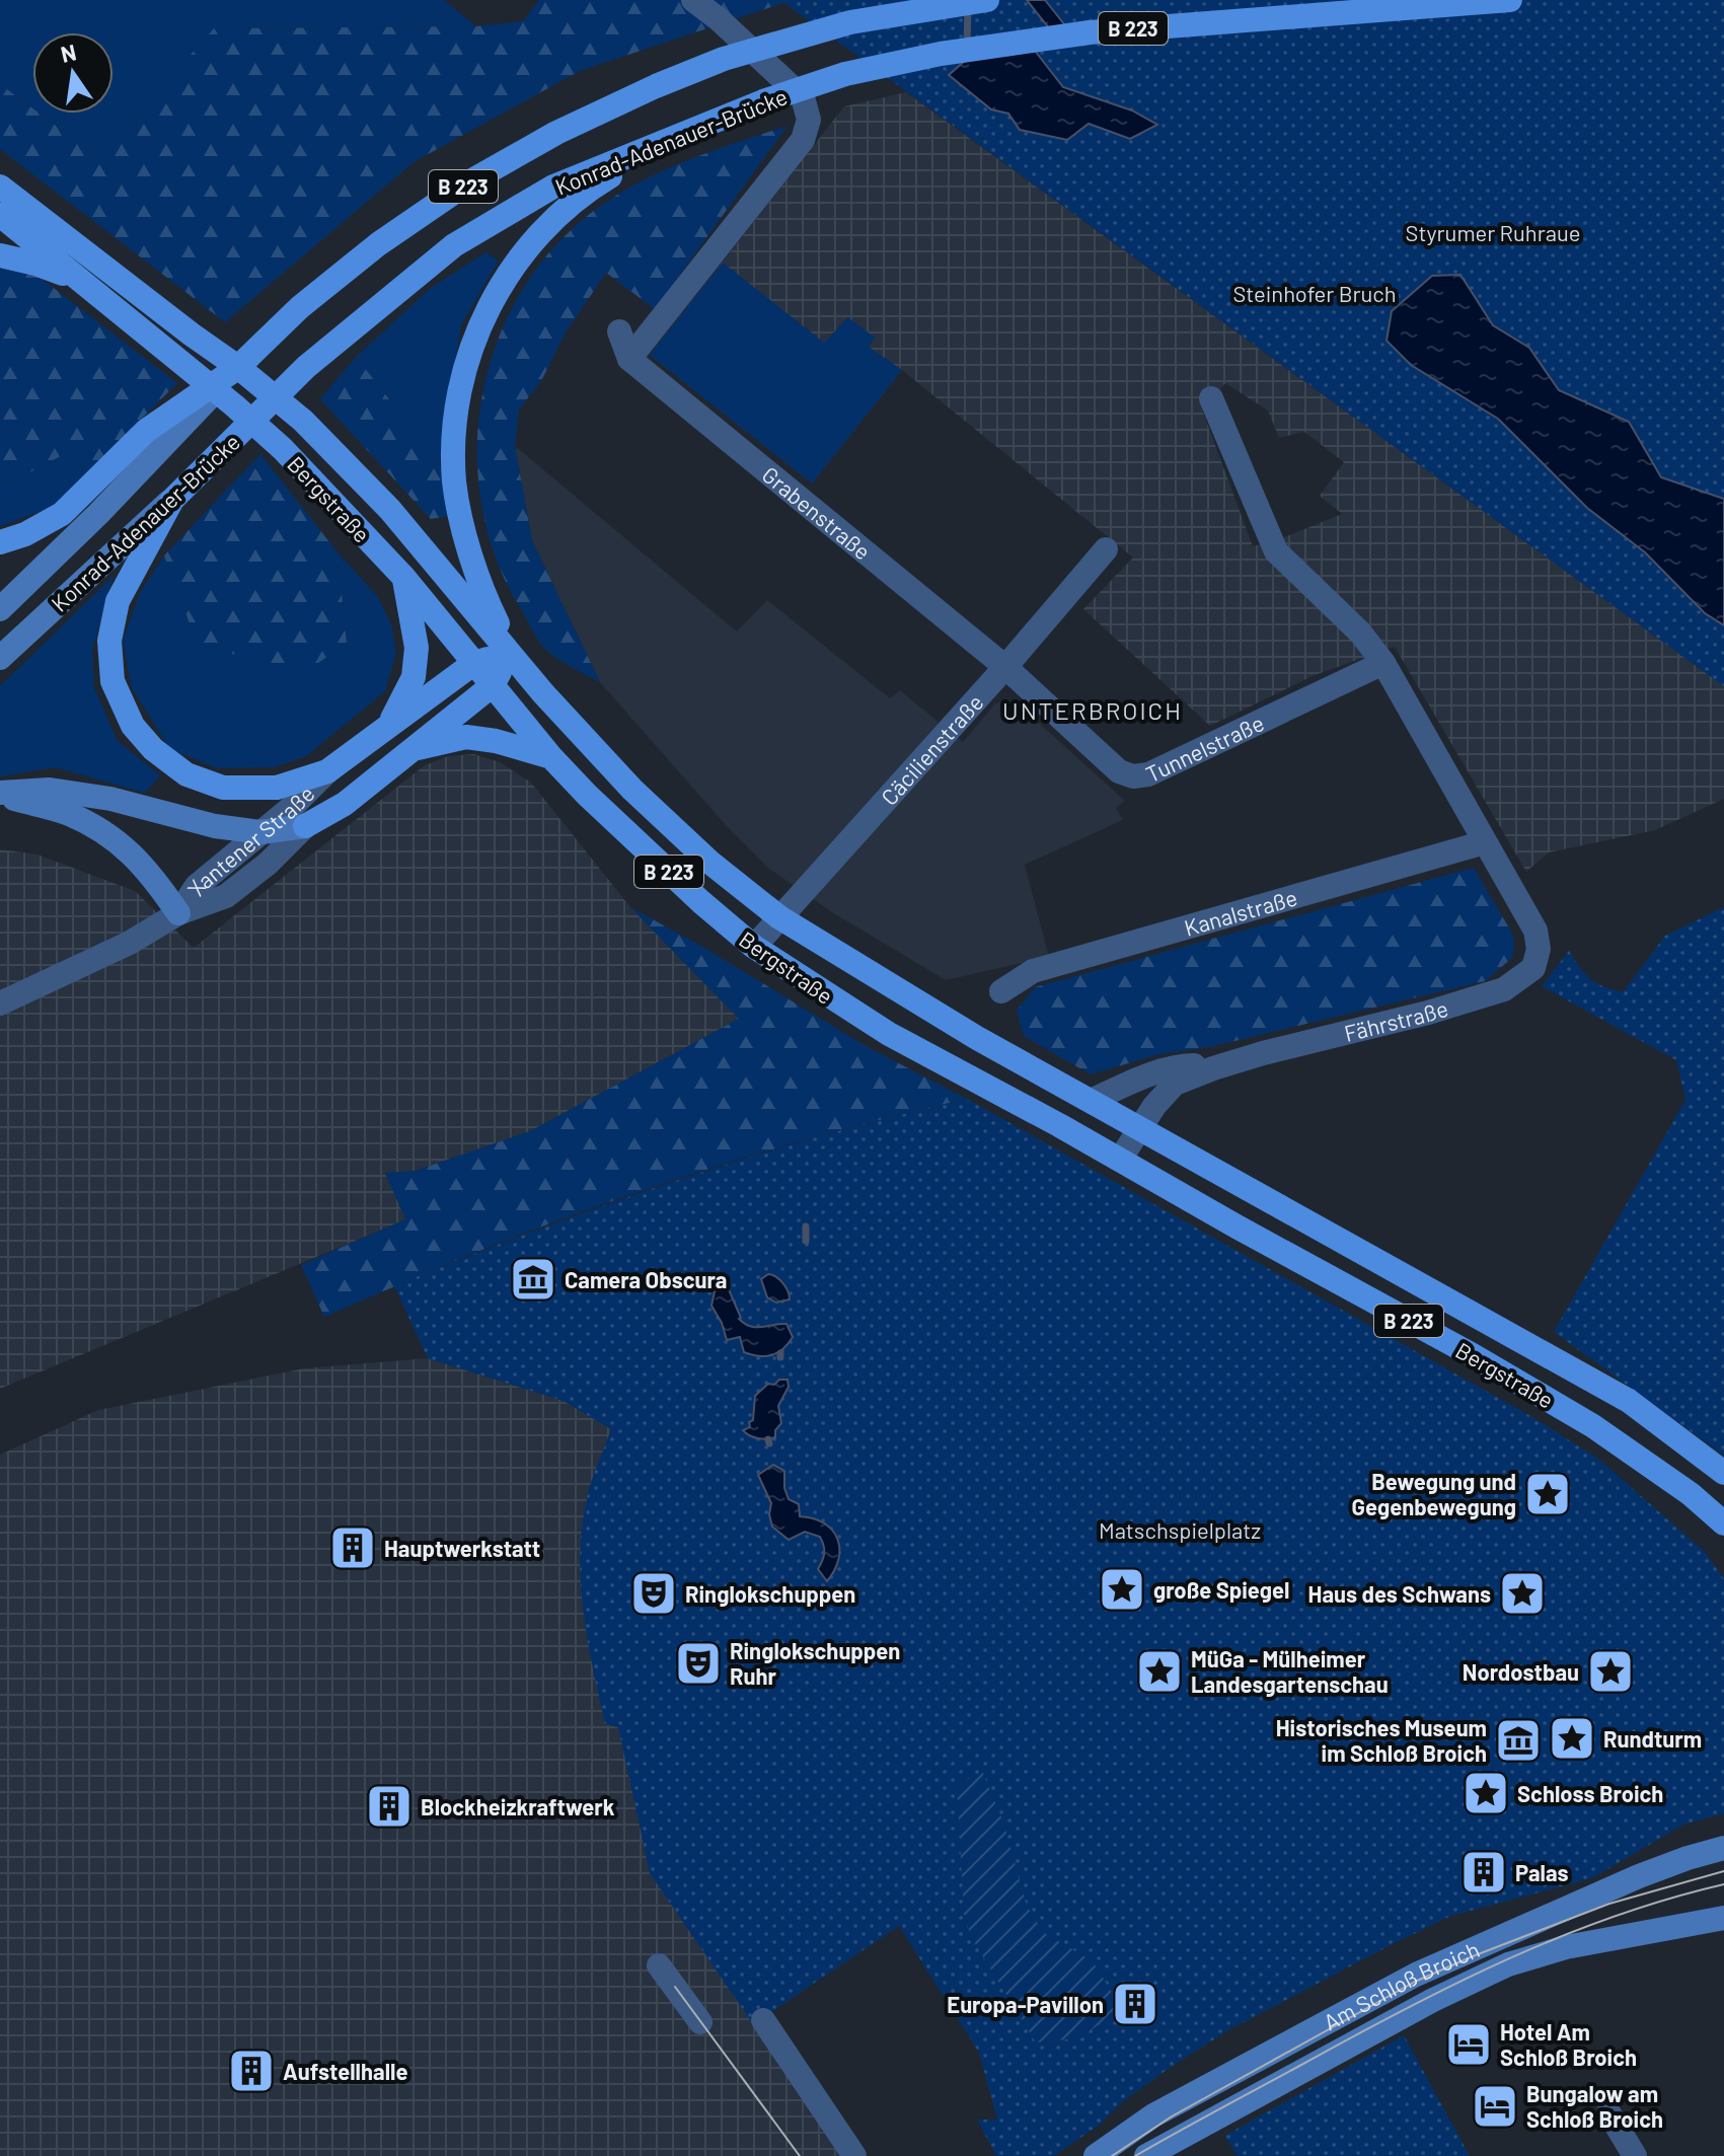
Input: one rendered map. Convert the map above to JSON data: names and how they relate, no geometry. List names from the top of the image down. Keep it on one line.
{"streets":{"main road":["B 223","Konrad-Adenauer-Brücke","Bergstraße","Am Schloß Broich"],"street":["Grabenstraße","Tunnelstraße","Cäcilienstraße","Xantener Straße","Kanalstraße","Fährstraße"]},"crossings":[["B 223","Konrad-Adenauer-Brücke"],["B 223","Bergstraße"],["Bergstraße","Cäcilienstraße"],["Bergstraße","Fährstraße"],["Grabenstraße","Tunnelstraße"],["Grabenstraße","Cäcilienstraße"],["Tunnelstraße","Cäcilienstraße"],["Kanalstraße","Fährstraße"]],"districts":["UNTERBROICH"],"parks":["Styrumer Ruhraue","Steinhofer Bruch","Matschspielplatz"],"places":{"museum":["Camera Obscura","Historisches Museum im Schloß Broich"],"place":["Bewegung und Gegenbewegung","große Spiegel","Haus des Schwans","MüGa - Mülheimer Landesgartenschau","Nordostbau","Rundturm","Schloss Broich"],"building":["Hauptwerkstatt","Blockheizkraftwerk","Palas","Europa-Pavillon","Aufstellhalle"],"theatre":["Ringlokschuppen","Ringlokschuppen Ruhr"],"hotel":["Hotel Am Schloß Broich","Bungalow am Schloß Broich"]},"north":"top"}
